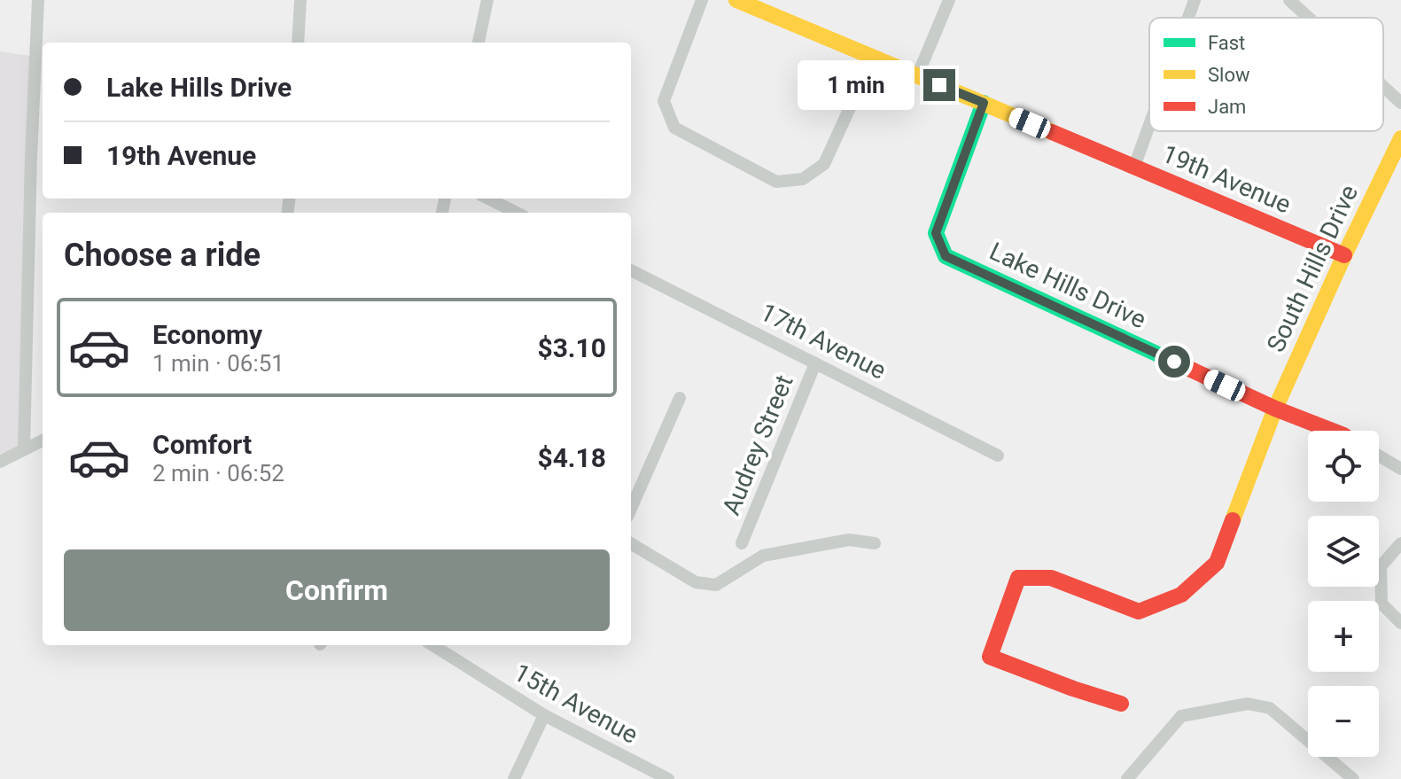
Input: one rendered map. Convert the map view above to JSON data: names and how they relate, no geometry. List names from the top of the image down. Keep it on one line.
{"streets":{"street":["19th Avenue","South Hills Drive","Lake Hills Drive","17th Avenue","Audrey Street","15th Avenue"]},"crossings":[["19th Avenue","South Hills Drive"],["19th Avenue","Lake Hills Drive"],["South Hills Drive","Lake Hills Drive"],["17th Avenue","Audrey Street"]],"legend":["Fast","Slow","Jam"],"page":{"banner":["Lake Hills Drive","19th Avenue"],"bubble":"1 min","heading":"Choose a ride","list":[{"name":"Economy","note":"1 min · 06:51","value":"$3.10"},{"name":"Comfort","note":"2 min · 06:52","value":"$4.18"}],"map_buttons":["+","−"],"buttons":"Confirm"}}
